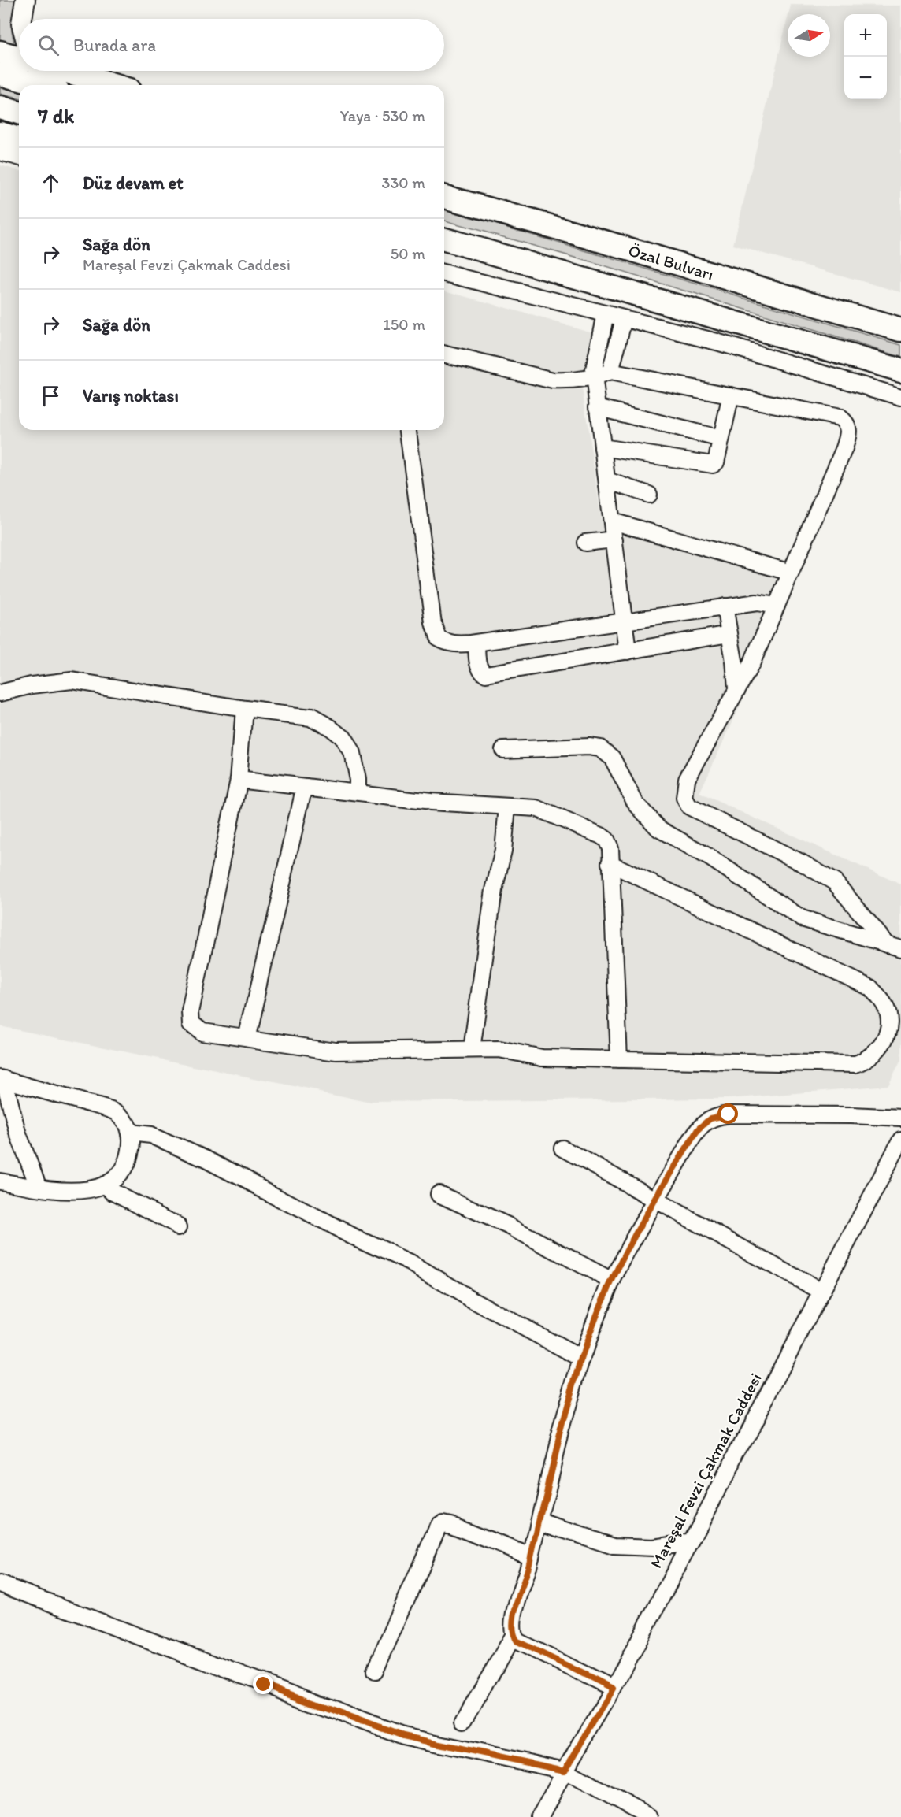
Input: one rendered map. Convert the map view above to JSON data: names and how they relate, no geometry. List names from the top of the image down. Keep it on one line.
{"streets":{"highway":["Özal Bulvarı"],"street":["Mareşal Fevzi Çakmak Caddesi"]},"north":"right","page":{"map_buttons":["+","−"],"search":"Burada ara","heading":["7 dk","Yaya · 530 m"],"list":[["Düz devam et","330 m"],["Sağa dön","Mareşal Fevzi Çakmak Caddesi","50 m"],["Sağa dön","150 m"],"Varış noktası"]}}
